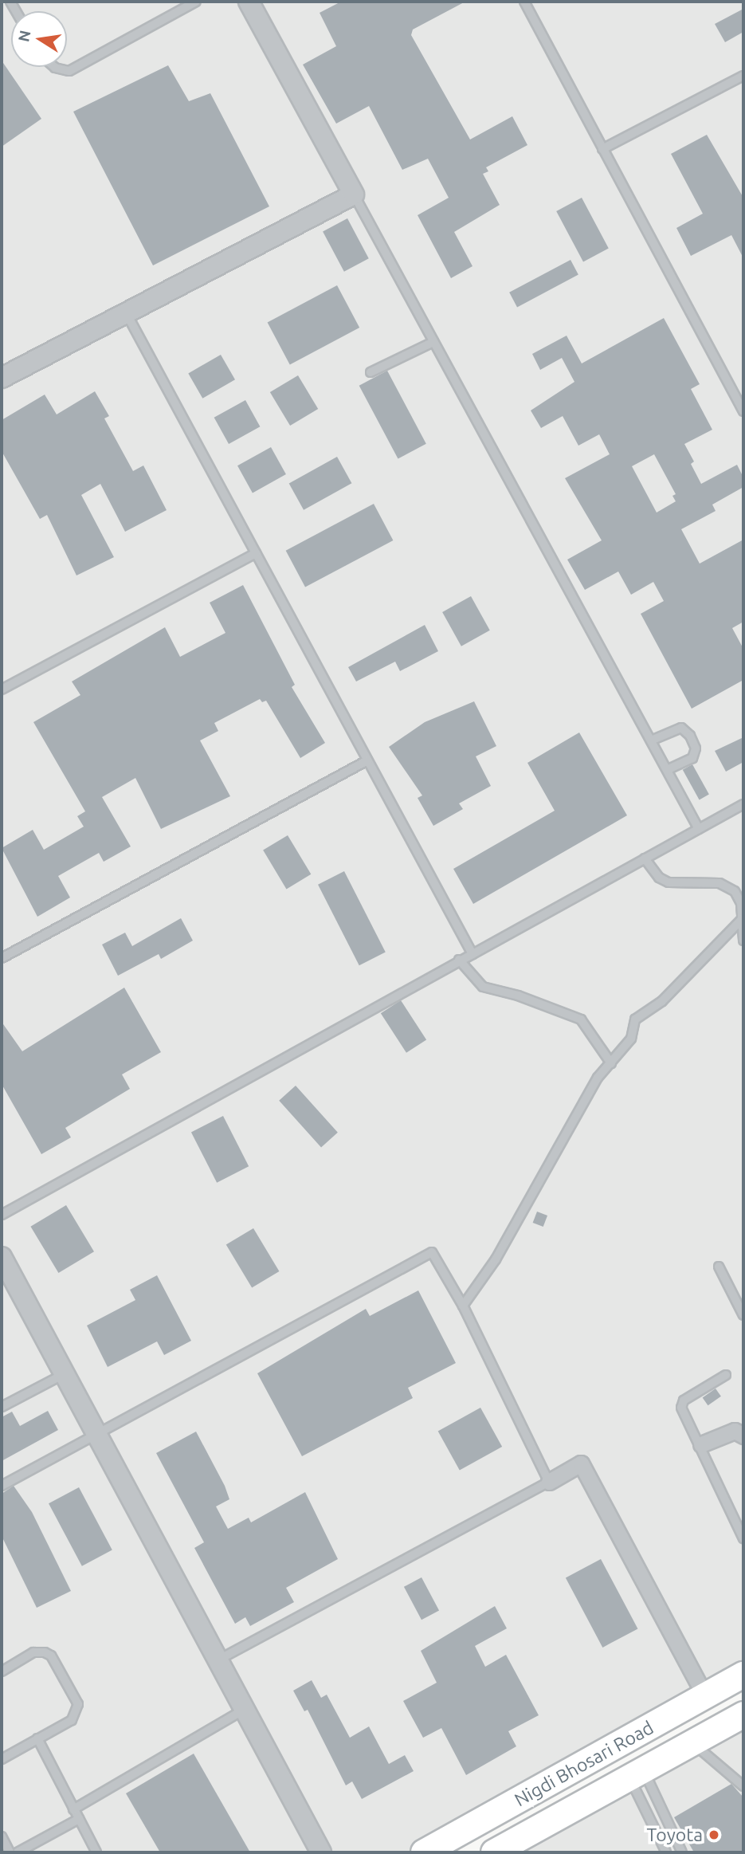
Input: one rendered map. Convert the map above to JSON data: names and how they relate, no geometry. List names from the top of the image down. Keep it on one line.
{"streets":{"main road":["Nigdi Bhosari Road"]},"places":["Toyota"],"north":"left"}
